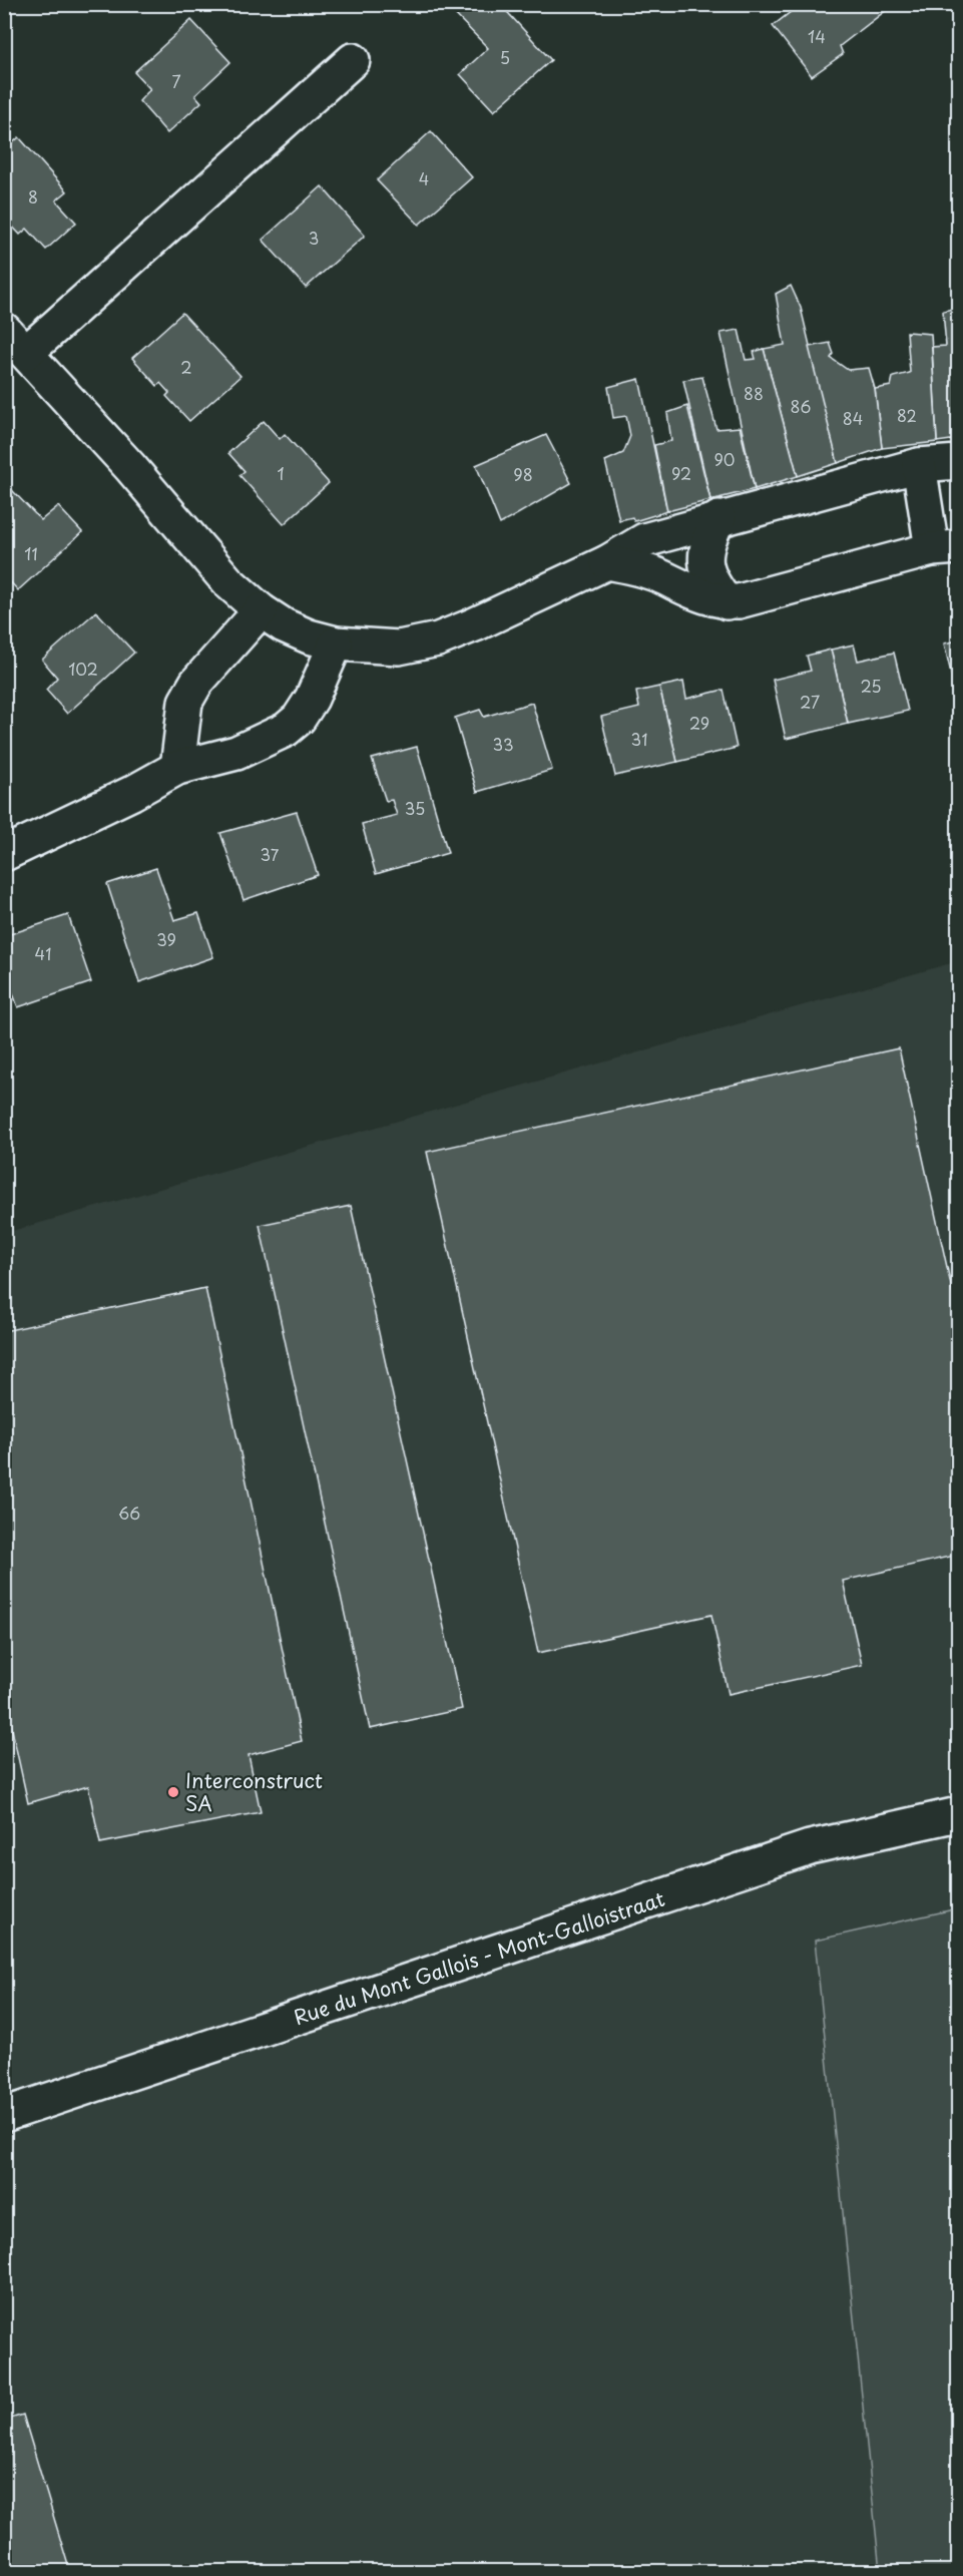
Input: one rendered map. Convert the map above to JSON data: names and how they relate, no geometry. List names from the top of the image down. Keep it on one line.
{"streets":{"street":["Rue du Mont Gallois - Mont-Galloistraat"]},"places":["Interconstruct SA"],"house_numbers":["14","5","7","4","8","3","2","88","86","82","84","90","1","92","98","11","102","25","27","29","31","33","35","37","39","41","66"]}
